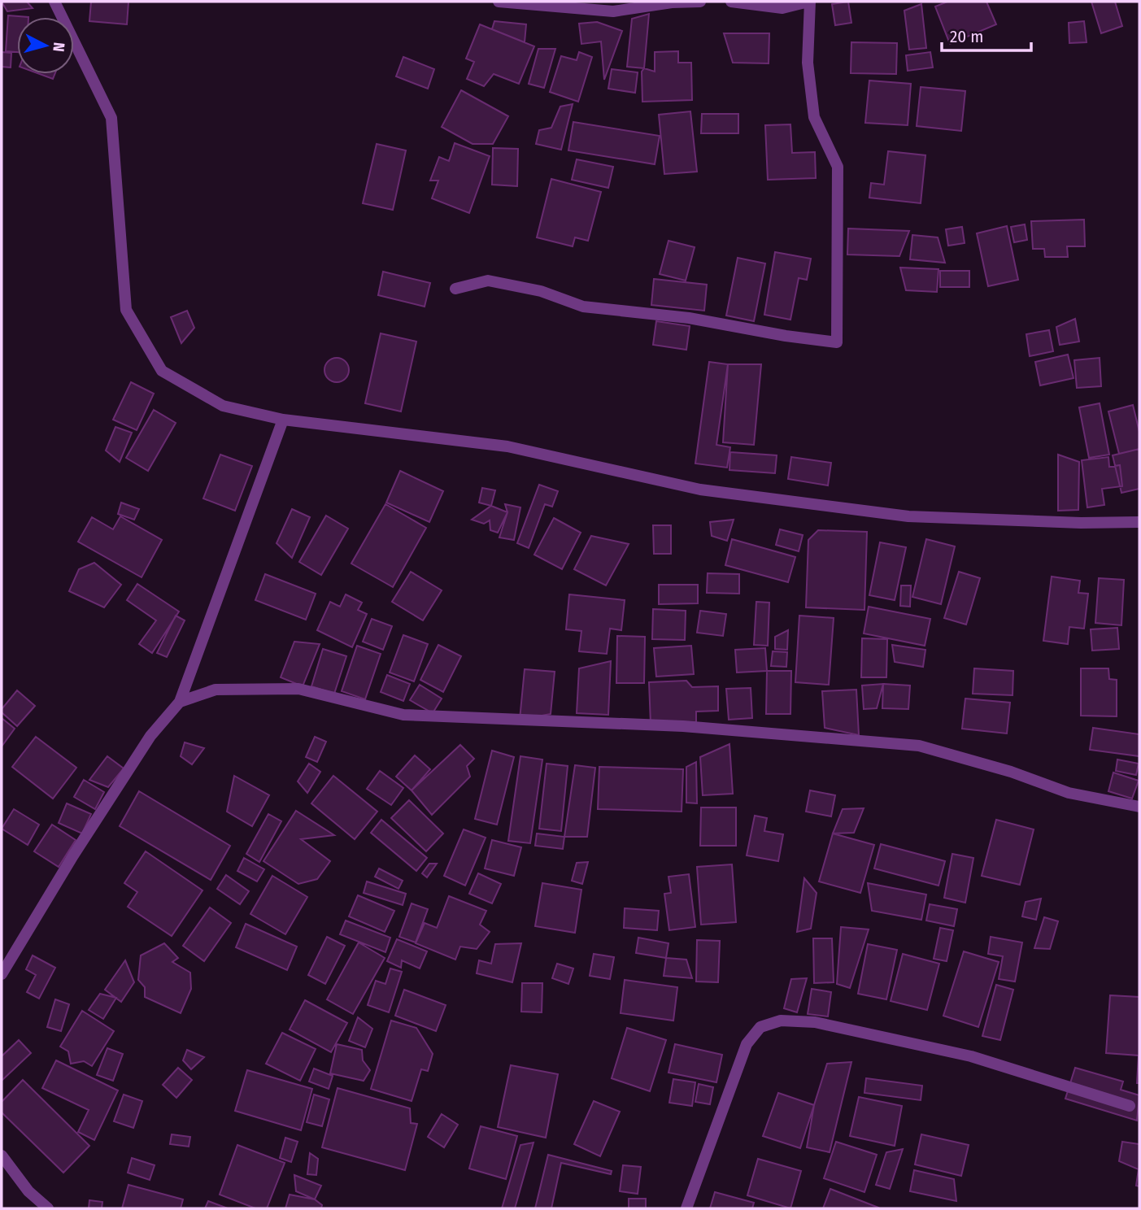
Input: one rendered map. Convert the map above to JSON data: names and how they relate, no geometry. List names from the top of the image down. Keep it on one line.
{"scale_bar":"20 m","north":"right"}
